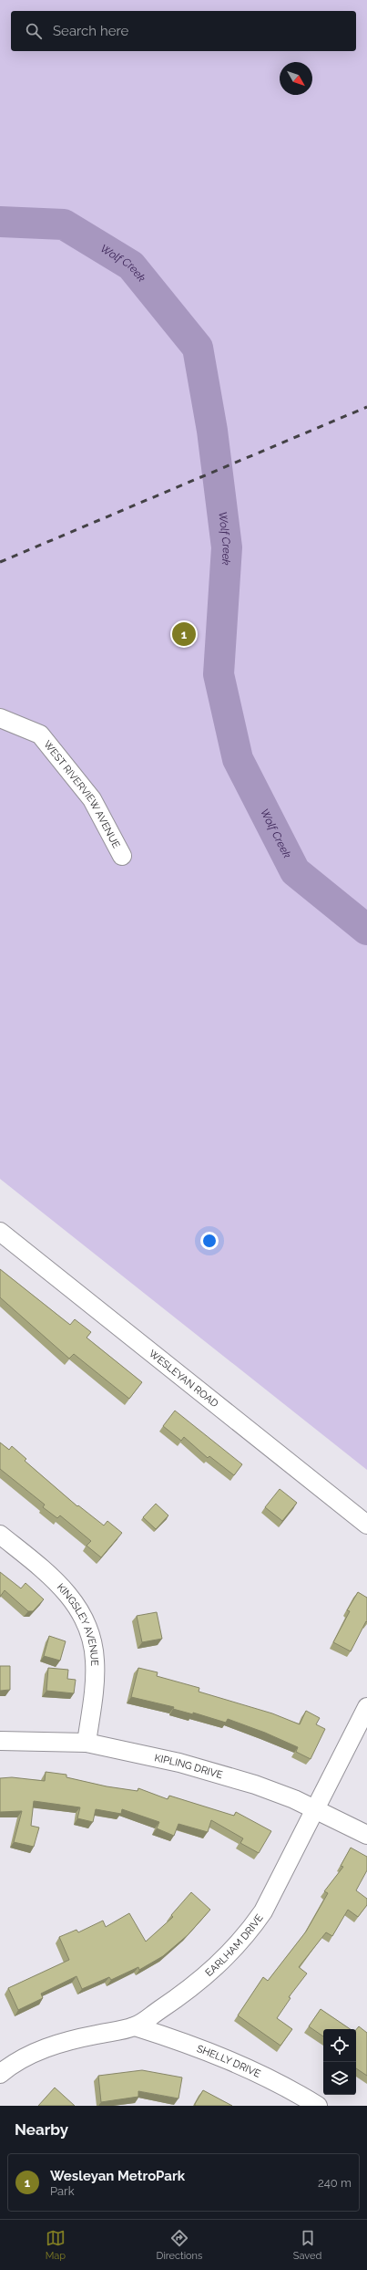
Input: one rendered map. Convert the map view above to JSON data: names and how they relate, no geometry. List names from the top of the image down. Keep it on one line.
{"streets":{"street":["WEST RIVERVIEW AVENUE","WESLEYAN ROAD","KINGSLEY AVENUE","KIPLING DRIVE","EARLHAM DRIVE","SHELLY DRIVE"]},"crossings":[["KINGSLEY AVENUE","KIPLING DRIVE"],["KIPLING DRIVE","EARLHAM DRIVE"],["EARLHAM DRIVE","SHELLY DRIVE"]],"water":["Wolf Creek"],"north":"bottom right","page":{"search":"Search here","pins":"1","heading":"Nearby","list":[{"mark":"1","name":"Wesleyan MetroPark","note":"Park","value":"240 m"}],"nav":["Map","Directions","Saved"]}}
